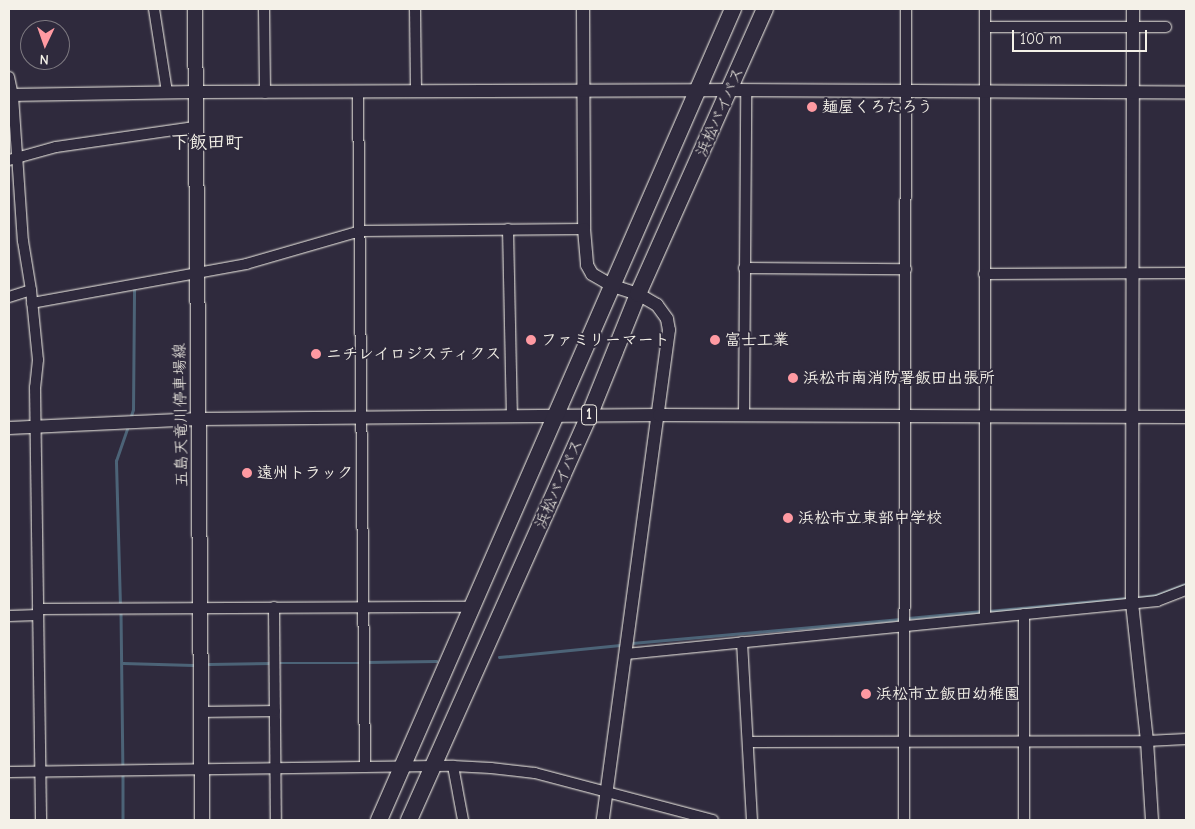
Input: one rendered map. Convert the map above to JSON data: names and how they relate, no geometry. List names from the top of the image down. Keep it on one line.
{"streets":{"highway":["浜松バイパス","1"],"main road":["五島天竜川停車場線"]},"districts":["下飯田町"],"places":["麺屋くろたろう","ファミリーマート","富士工業","ニチレイロジスティクス","浜松市南消防署飯田出張所","遠州トラック","浜松市立東部中学校","浜松市立飯田幼稚園"],"scale_bar":"100 m","north":"bottom"}
